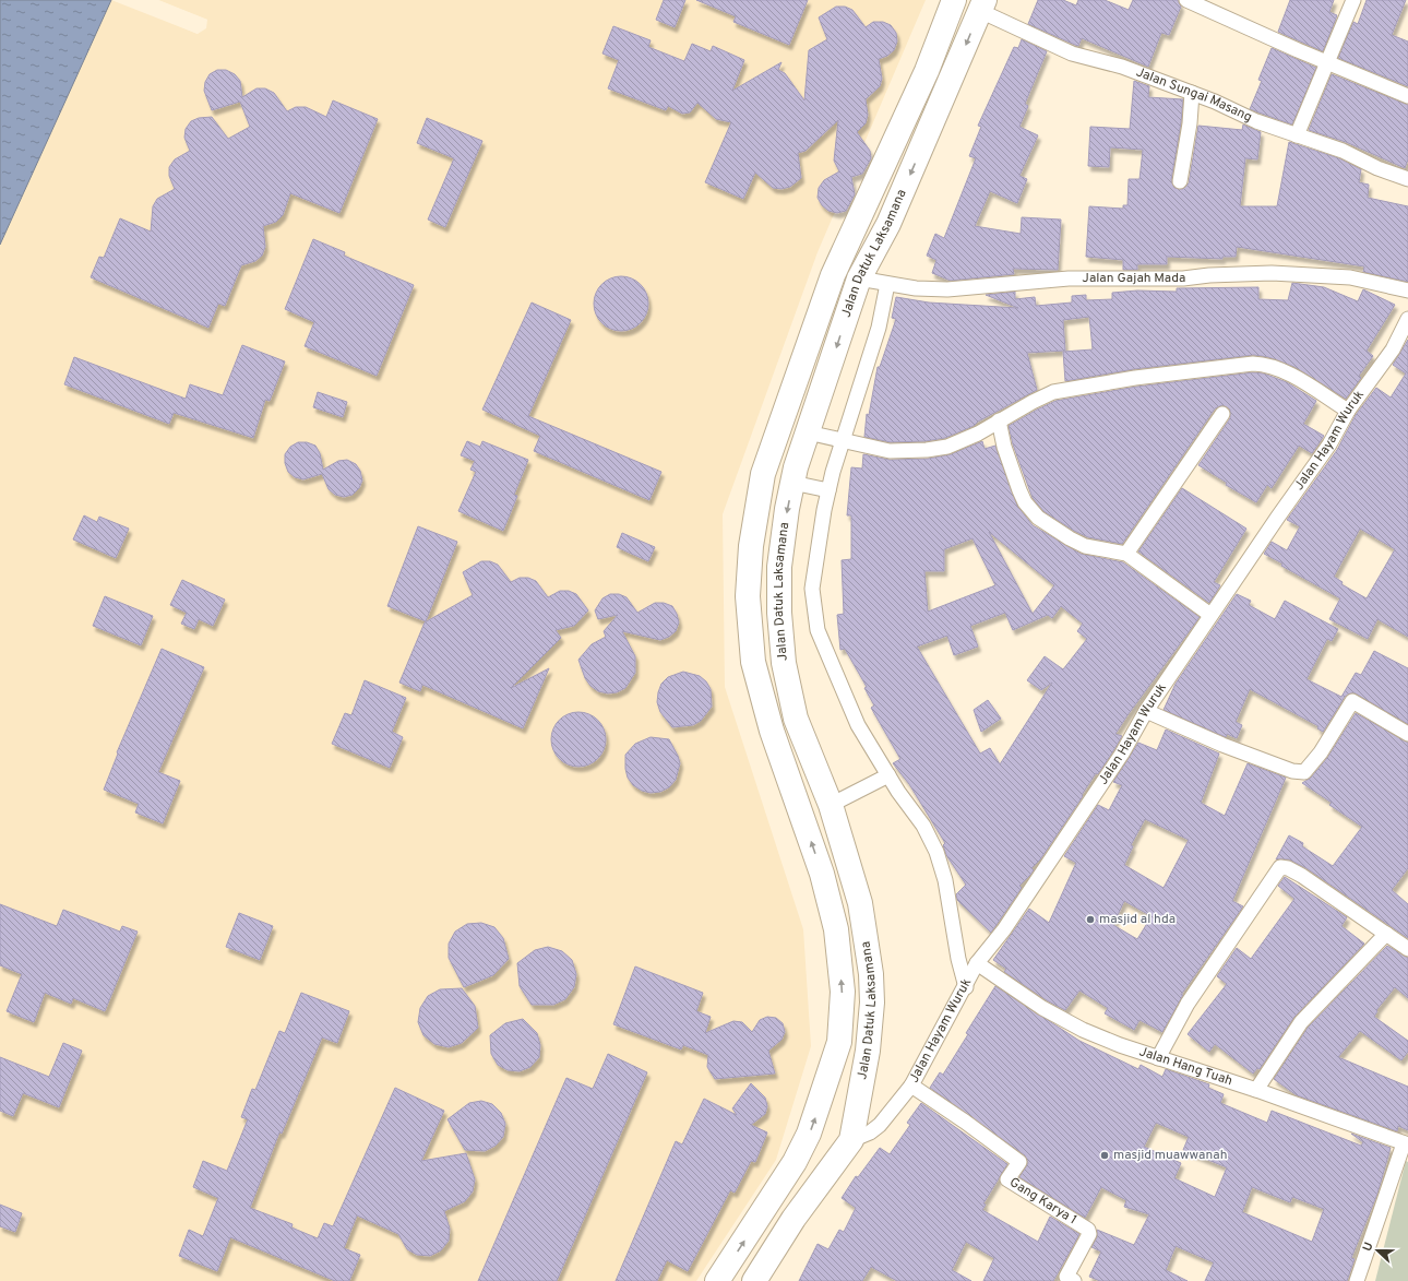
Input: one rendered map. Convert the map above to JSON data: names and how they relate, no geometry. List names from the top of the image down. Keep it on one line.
{"streets":{"highway":["Jalan Datuk Laksamana"],"street":["Jalan Sungai Masang","Jalan Gajah Mada","Jalan Hayam Wuruk","Jalan Hang Tuah","Gang Karya 1"]},"crossings":[["Jalan Sungai Masang","Jalan Datuk Laksamana"],["Jalan Datuk Laksamana","Jalan Gajah Mada"],["Jalan Datuk Laksamana","Jalan Hayam Wuruk"],["Jalan Hayam Wuruk","Jalan Hang Tuah"],["Jalan Hayam Wuruk","Gang Karya 1"]],"places":["masjid al hda","masjid muawwanah"],"north":"left"}
